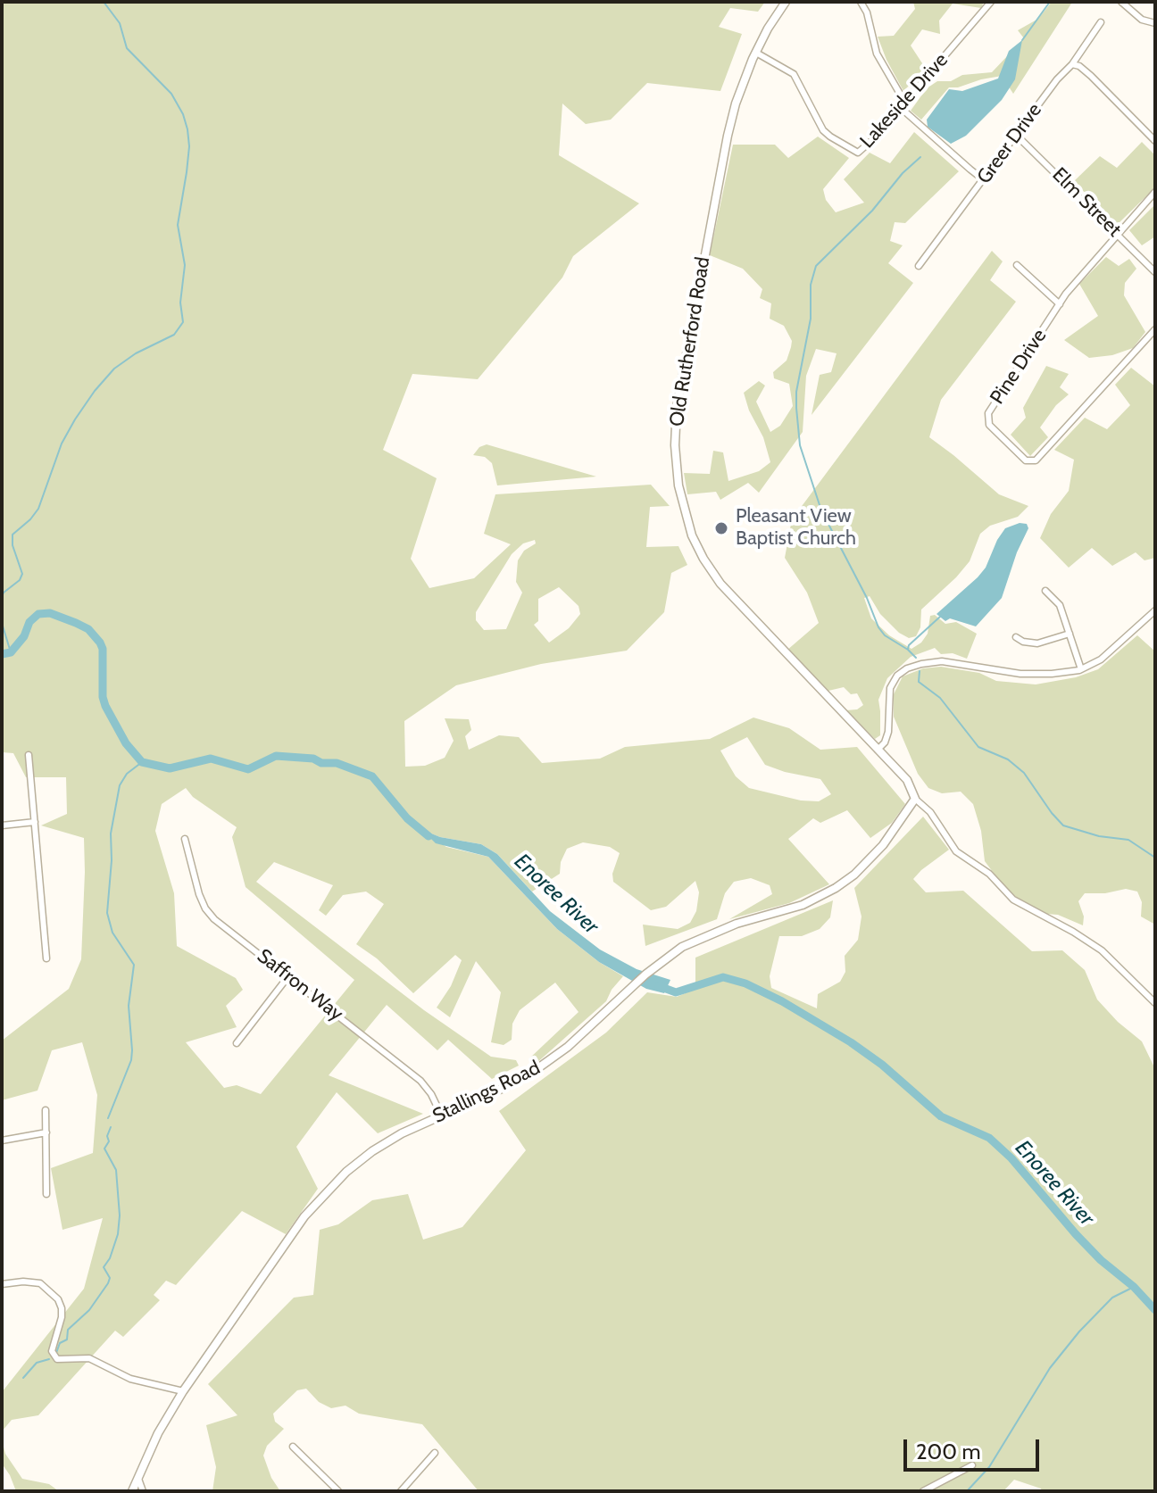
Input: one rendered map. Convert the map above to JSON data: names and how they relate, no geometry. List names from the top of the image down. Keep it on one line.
{"streets":{"street":["Lakeside Drive","Greer Drive","Elm Street","Old Rutherford Road","Pine Drive","Saffron Way","Stallings Road"]},"crossings":[["Lakeside Drive","Old Rutherford Road"],["Greer Drive","Elm Street"],["Elm Street","Pine Drive"],["Old Rutherford Road","Stallings Road"],["Saffron Way","Stallings Road"]],"water":["Enoree River"],"places":["Pleasant View Baptist Church"],"scale_bar":"200 m"}
